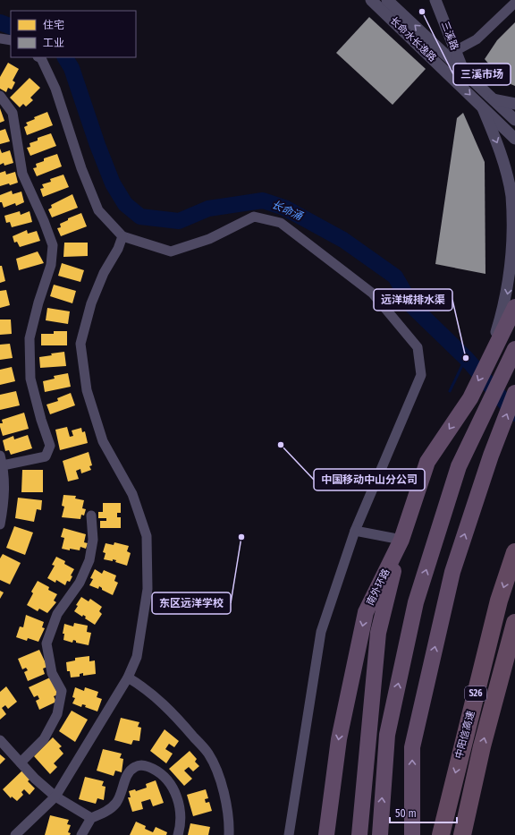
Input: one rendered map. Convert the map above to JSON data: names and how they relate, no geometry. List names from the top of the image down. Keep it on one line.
{"streets":{"highway":["南外环路","S26","中阳信高速"],"street":["三溪路","长命水长逸路"]},"crossings":[["三溪路","长命水长逸路"]],"water":["长命涌"],"places":["三溪市场","远洋城排水渠","中国移动中山分公司","东区远洋学校"],"legend":["住宅","工业"],"scale_bar":"50 m"}
